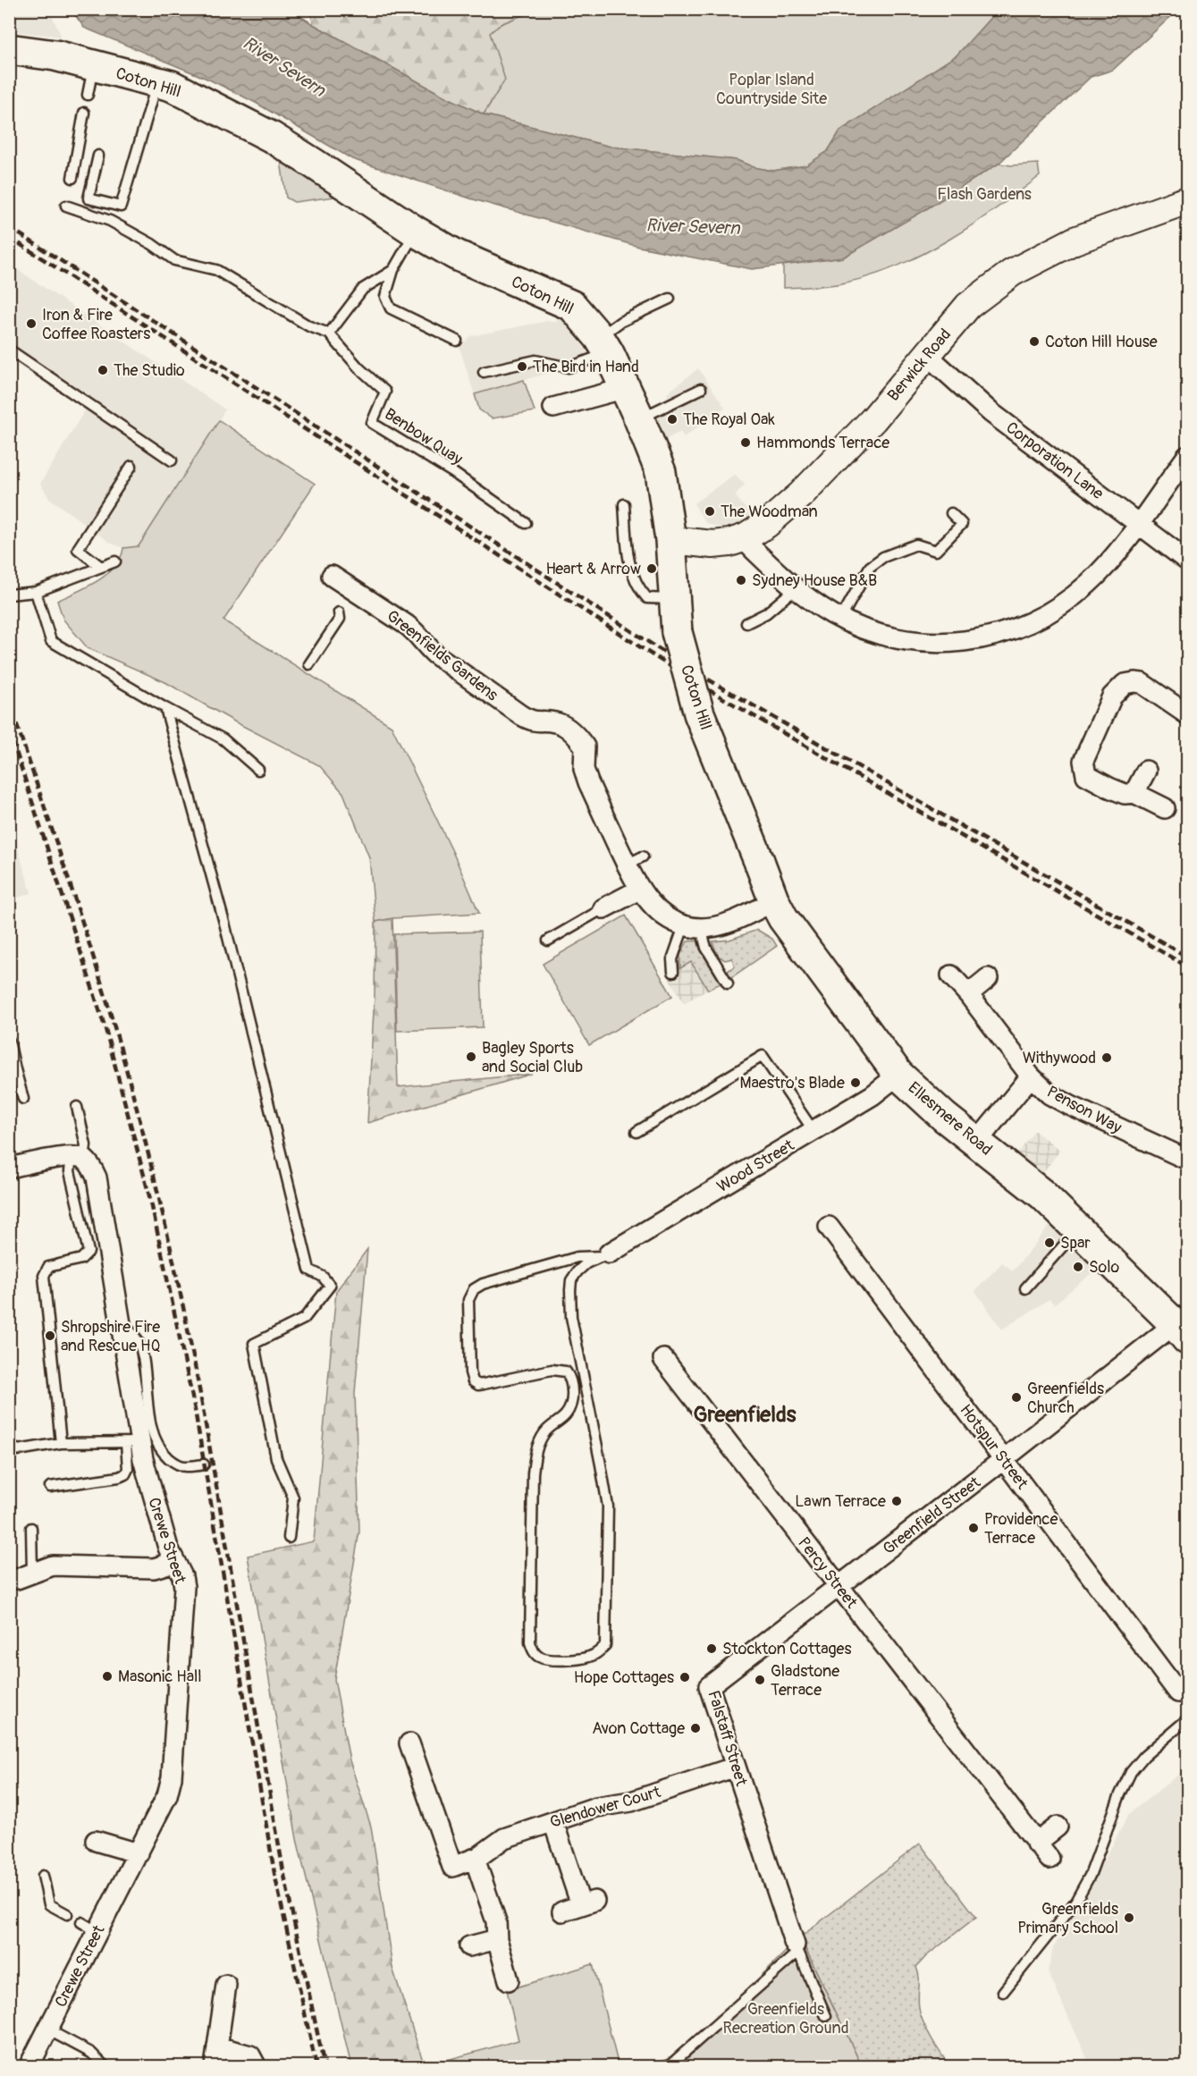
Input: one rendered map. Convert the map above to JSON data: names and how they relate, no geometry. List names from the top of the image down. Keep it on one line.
{"streets":{"main road":["Coton Hill","Berwick Road","Ellesmere Road"],"street":["Corporation Lane","Greenfields Gardens","Penson Way","Wood Street","Hotspur Street","Greenfield Street","Crewe Street","Percy Street","Falstaff Street","Glendower Court"],"lane":["Benbow Quay"]},"crossings":[["Coton Hill","Berwick Road"],["Coton Hill","Ellesmere Road"],["Berwick Road","Corporation Lane"],["Penson Way","Ellesmere Road"],["Ellesmere Road","Wood Street"],["Ellesmere Road","Greenfield Street"],["Hotspur Street","Greenfield Street"],["Greenfield Street","Percy Street"],["Greenfield Street","Falstaff Street"],["Percy Street","Falstaff Street"],["Falstaff Street","Glendower Court"]],"districts":["Greenfields"],"water":["River Severn"],"parks":["Poplar Island Countryside Site","Flash Gardens","Greenfields Recreation Ground"],"places":["Iron & Fire Coffee Roasters","Coton Hill House","The Bird in Hand","The Studio","The Royal Oak","Hammonds Terrace","The Woodman","Heart & Arrow","Sydney House B&B","Bagley Sports and Social Club","Withywood","Maestro's Blade","Spar","Solo","Shropshire Fire and Rescue HQ","Greenfields Church","Lawn Terrace","Providence Terrace","Stockton Cottages","Masonic Hall","Hope Cottages","Gladstone Terrace","Avon Cottage","Greenfields Primary School"]}
